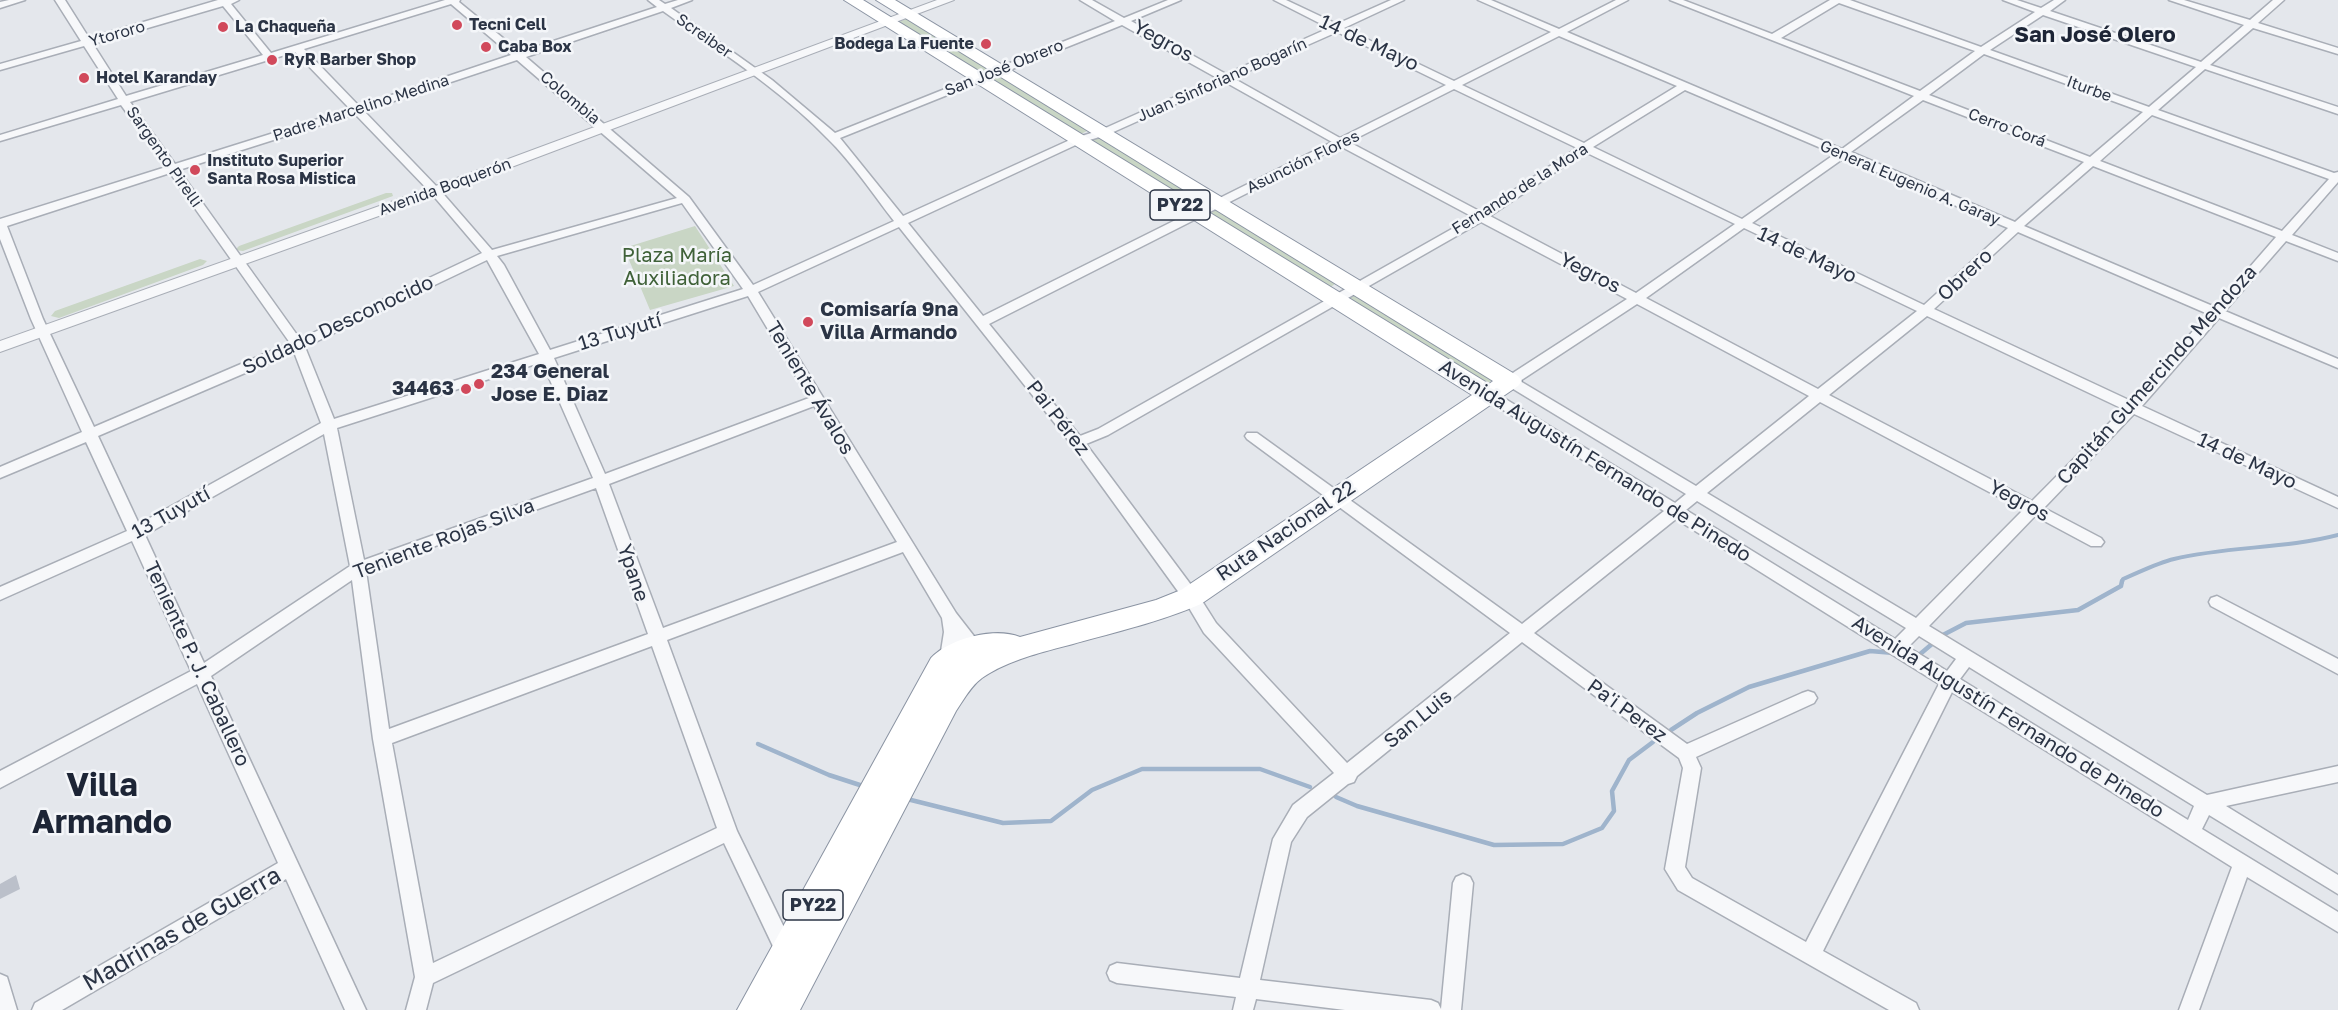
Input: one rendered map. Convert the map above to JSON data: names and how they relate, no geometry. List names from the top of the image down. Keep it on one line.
{"streets":{"highway":["PY22","Avenida Augustín Fernando de Pinedo","Ruta Nacional 22"],"street":["Ytororo","Screiber","Yegros","14 de Mayo","San José Obrero","Juan Sinforiano Bogarín","Iturbe","Colombia","Padre Marcelino Medina","Cerro Corá","Sargento Pirelli","Asunción Flores","General Eugenio A. Garay","Avenida Boquerón","Fernando de la Mora","Obrero","Soldado Desconocido","13 Tuyutí","Capitán Gumercindo Mendoza","Teniente Ávalos","Pai Pérez","Teniente Rojas Silva","Ypane","Teniente P. J. Caballero","Pa'i Perez","San Luis","Madrinas de Guerra"]},"crossings":[["Ytororo","Sargento Pirelli"],["Screiber","Padre Marcelino Medina"],["Screiber","Avenida Boquerón"],["Screiber","Pai Pérez"],["Yegros","San José Obrero"],["Yegros","Juan Sinforiano Bogarín"],["Yegros","Asunción Flores"],["Yegros","Fernando de la Mora"],["Yegros","Obrero"],["Yegros","Capitán Gumercindo Mendoza"],["14 de Mayo","Juan Sinforiano Bogarín"],["14 de Mayo","Asunción Flores"],["14 de Mayo","Fernando de la Mora"],["14 de Mayo","Obrero"],["14 de Mayo","Capitán Gumercindo Mendoza"],["San José Obrero","Pai Pérez"],["San José Obrero","Avenida Augustín Fernando de Pinedo"],["Juan Sinforiano Bogarín","13 Tuyutí"],["Juan Sinforiano Bogarín","Avenida Augustín Fernando de Pinedo"],["Iturbe","Obrero"],["Iturbe","Capitán Gumercindo Mendoza"],["Colombia","Padre Marcelino Medina"],["Colombia","Avenida Boquerón"],["Colombia","Teniente Ávalos"],["Padre Marcelino Medina","Sargento Pirelli"],["Padre Marcelino Medina","Ypane"],["Padre Marcelino Medina","Teniente P. J. Caballero"],["Cerro Corá","Obrero"],["Cerro Corá","Capitán Gumercindo Mendoza"],["Sargento Pirelli","Avenida Boquerón"],["Sargento Pirelli","Soldado Desconocido"],["Sargento Pirelli","13 Tuyutí"],["Sargento Pirelli","Teniente Rojas Silva"],["Asunción Flores","General Eugenio A. Garay"],["Asunción Flores","Pai Pérez"],["Asunción Flores","Avenida Augustín Fernando de Pinedo"],["General Eugenio A. Garay","Fernando de la Mora"],["General Eugenio A. Garay","Obrero"],["General Eugenio A. Garay","Capitán Gumercindo Mendoza"],["Avenida Boquerón","Teniente Ávalos"],["Avenida Boquerón","Pai Pérez"],["Avenida Boquerón","Avenida Augustín Fernando de Pinedo"],["Avenida Boquerón","Ypane"],["Avenida Boquerón","Teniente P. J. Caballero"],["Fernando de la Mora","Pai Pérez"],["Fernando de la Mora","Avenida Augustín Fernando de Pinedo"],["PY22","Teniente Ávalos"],["PY22","Ruta Nacional 22"],["PY22","Ypane"],["Obrero","Avenida Augustín Fernando de Pinedo"],["Obrero","San Luis"],["Soldado Desconocido","Teniente Ávalos"],["Soldado Desconocido","Ypane"],["Soldado Desconocido","Teniente P. J. Caballero"],["13 Tuyutí","Teniente Ávalos"],["13 Tuyutí","Pai Pérez"],["13 Tuyutí","Avenida Augustín Fernando de Pinedo"],["13 Tuyutí","Ypane"],["13 Tuyutí","Teniente P. J. Caballero"],["Capitán Gumercindo Mendoza","Avenida Augustín Fernando de Pinedo"],["Teniente Ávalos","Ruta Nacional 22"],["Teniente Ávalos","Teniente Rojas Silva"],["Pai Pérez","Ruta Nacional 22"],["Pai Pérez","San Luis"],["Avenida Augustín Fernando de Pinedo","Ruta Nacional 22"],["Avenida Augustín Fernando de Pinedo","San Luis"],["Ruta Nacional 22","Pa'i Perez"],["Teniente Rojas Silva","Ypane"],["Teniente Rojas Silva","Teniente P. J. Caballero"],["Teniente P. J. Caballero","Madrinas de Guerra"],["Pa'i Perez","San Luis"]],"districts":["San José Olero","Villa Armando"],"parks":["Plaza María Auxiliadora"],"places":["Tecni Cell","La Chaqueña","Bodega La Fuente","Caba Box","RyR Barber Shop","Hotel Karanday","Instituto Superior Santa Rosa Mistica","Comisaría 9na Villa Armando","234 General Jose E. Diaz","34463"]}
